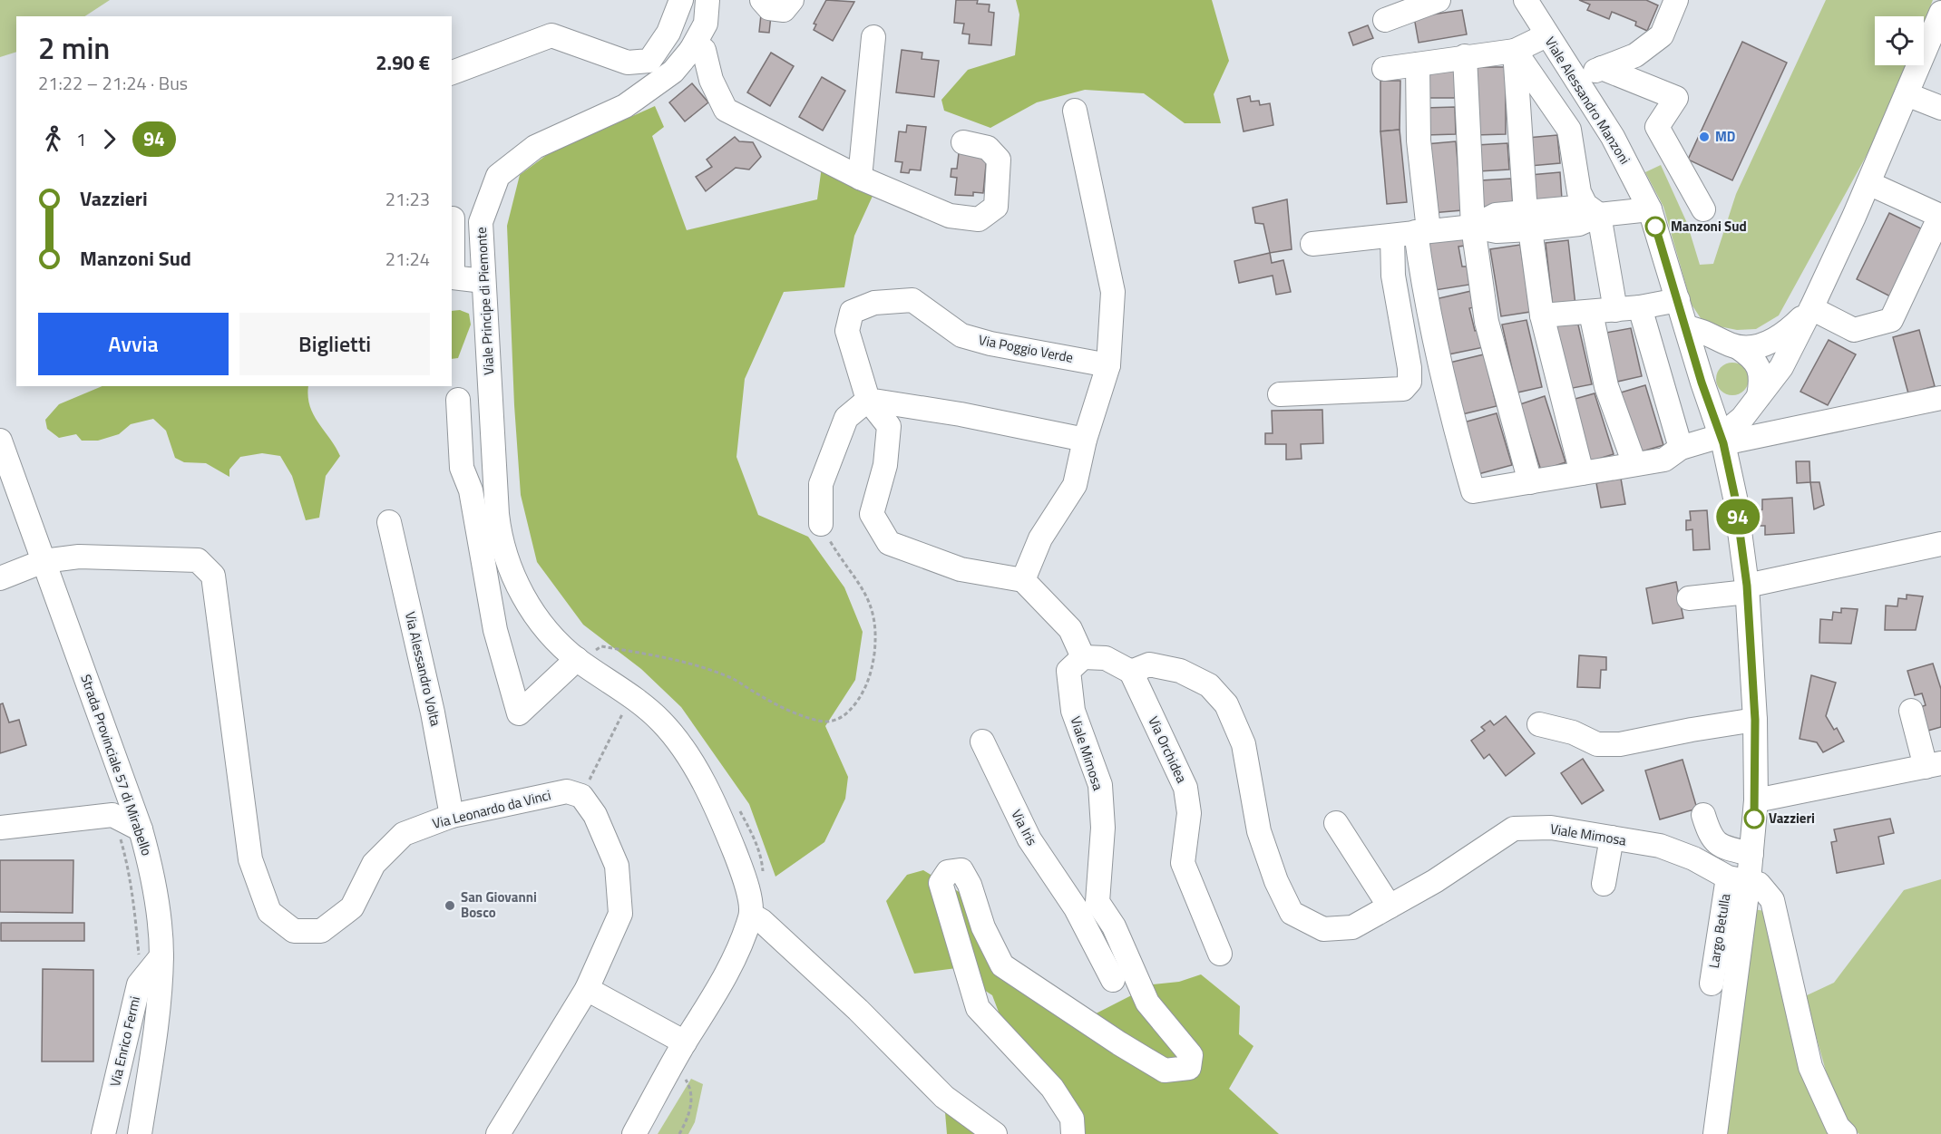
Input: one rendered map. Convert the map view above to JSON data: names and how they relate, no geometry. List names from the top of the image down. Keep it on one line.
{"streets":{"street":["Viale Alessandro Manzoni","Viale Principe di Piemonte","Via Poggio Verde","Via Alessandro Volta","Via Orchidea","Viale Mimosa","Strada Provinciale 57 di Mirabello","Via Leonardo da Vinci","Via Iris","Largo Betulla","Via Enrico Fermi"]},"crossings":[["Viale Alessandro Manzoni","Viale Mimosa"],["Viale Alessandro Manzoni","Largo Betulla"],["Via Alessandro Volta","Via Leonardo da Vinci"],["Via Orchidea","Viale Mimosa"],["Viale Mimosa","Largo Betulla"],["Strada Provinciale 57 di Mirabello","Via Leonardo da Vinci"],["Strada Provinciale 57 di Mirabello","Via Enrico Fermi"]],"places":["MD","Manzoni Sud","Vazzieri","San Giovanni Bosco"],"lines":["bus line 94"],"page":{"on_map":"94","heading":["2 min","21:22 – 21:24 · Bus","2.90 €"],"legs":["1","94"],"list":[{"name":"Vazzieri","value":"21:23"},{"name":"Manzoni Sud","value":"21:24"}],"buttons":["Avvia","Biglietti"]}}
